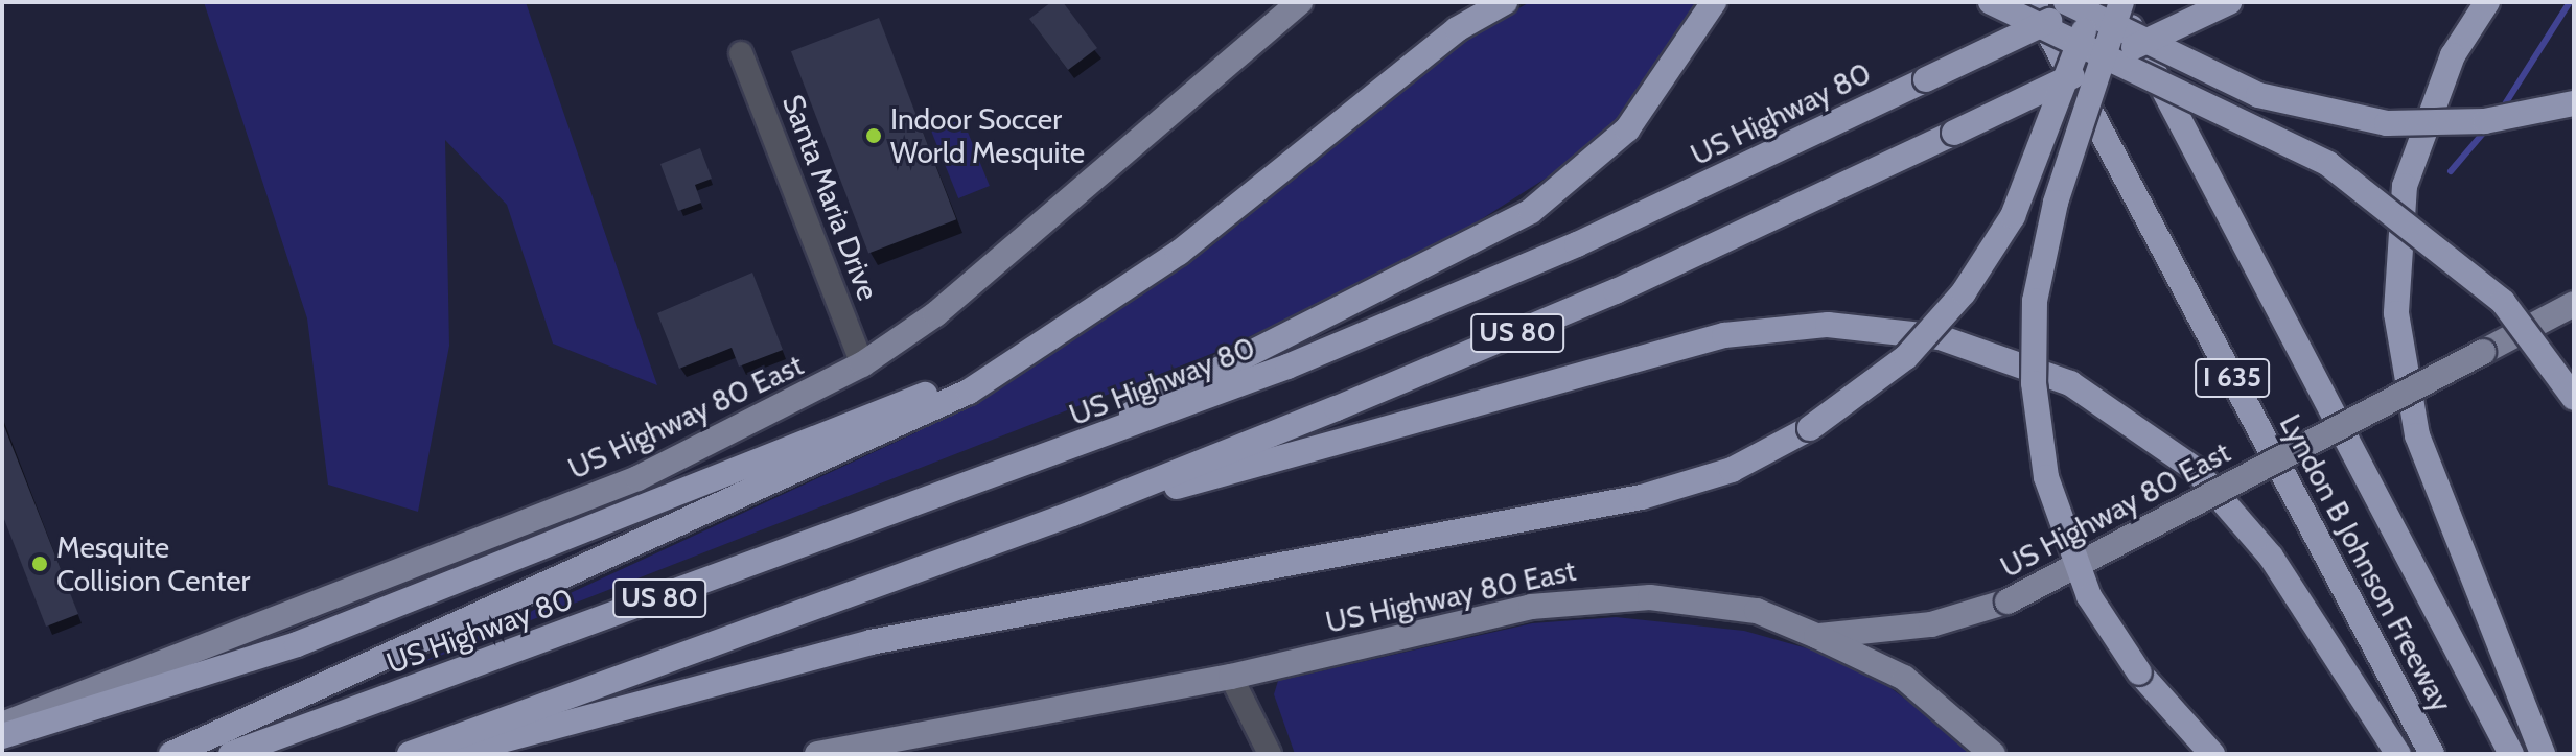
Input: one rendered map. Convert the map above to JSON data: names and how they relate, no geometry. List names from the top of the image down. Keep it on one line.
{"streets":{"highway":["US Highway 80","US 80","I 635","Lyndon B Johnson Freeway"],"main road":["US Highway 80 East"],"street":["Santa Maria Drive"]},"crossings":[["Santa Maria Drive","US Highway 80 East"]],"places":["Indoor Soccer World Mesquite","Mesquite Collision Center"]}
